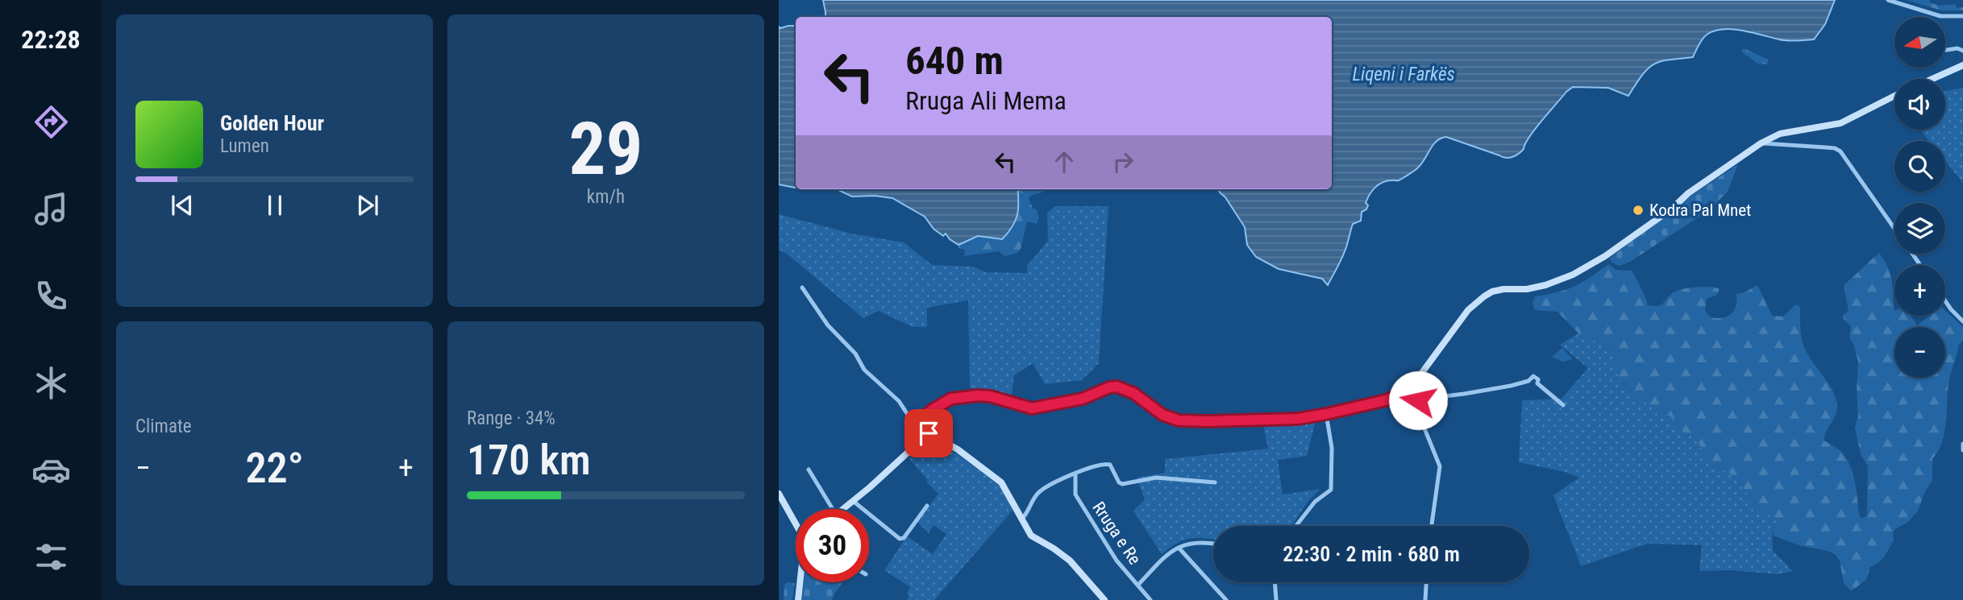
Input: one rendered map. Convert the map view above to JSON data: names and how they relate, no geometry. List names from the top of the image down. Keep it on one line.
{"streets":{"street":["Rruga e Re"]},"water":["Liqeni i Farkës"],"places":["Kodra Pal Mnet"],"north":"left","page":{"tabs":"22:28","tile":[["29","km/h"],"Climate",["Range · 34%","170 km"]],"map_buttons":["+","−"],"turn":["640 m","Rruga Ali Mema"],"song":["Golden Hour","Lumen"],"heat":["−","22°","+"],"limit":"30","trip":"22:30 · 2 min · 680 m"}}
